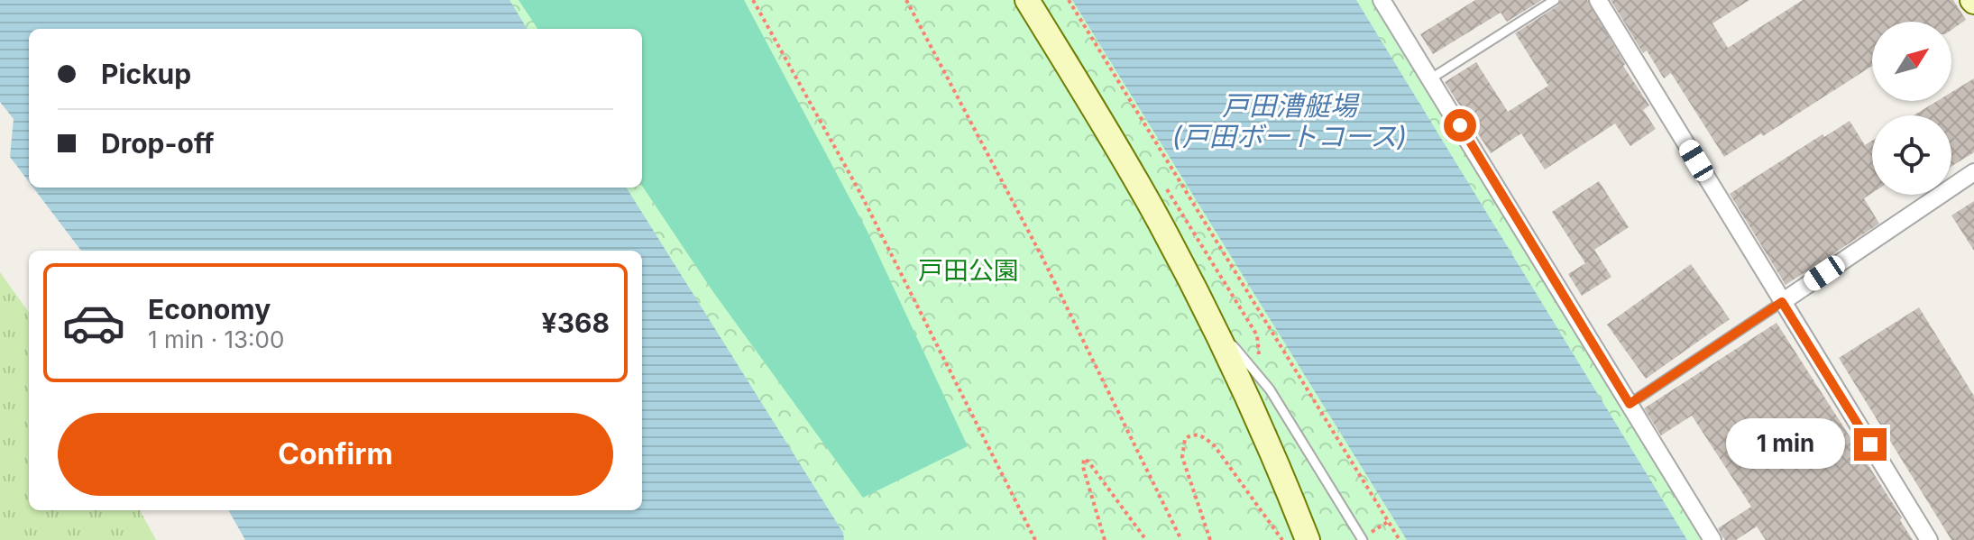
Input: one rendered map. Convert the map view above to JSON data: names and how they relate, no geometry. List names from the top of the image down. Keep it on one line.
{"water":["戸田漕艇場 (戸田ボートコース)"],"parks":["戸田公園"],"north":"top right","page":{"banner":["Pickup","Drop-off"],"list":[{"name":"Economy","note":"1 min · 13:00","value":"¥368"}],"buttons":"Confirm","bubble":"1 min"}}
